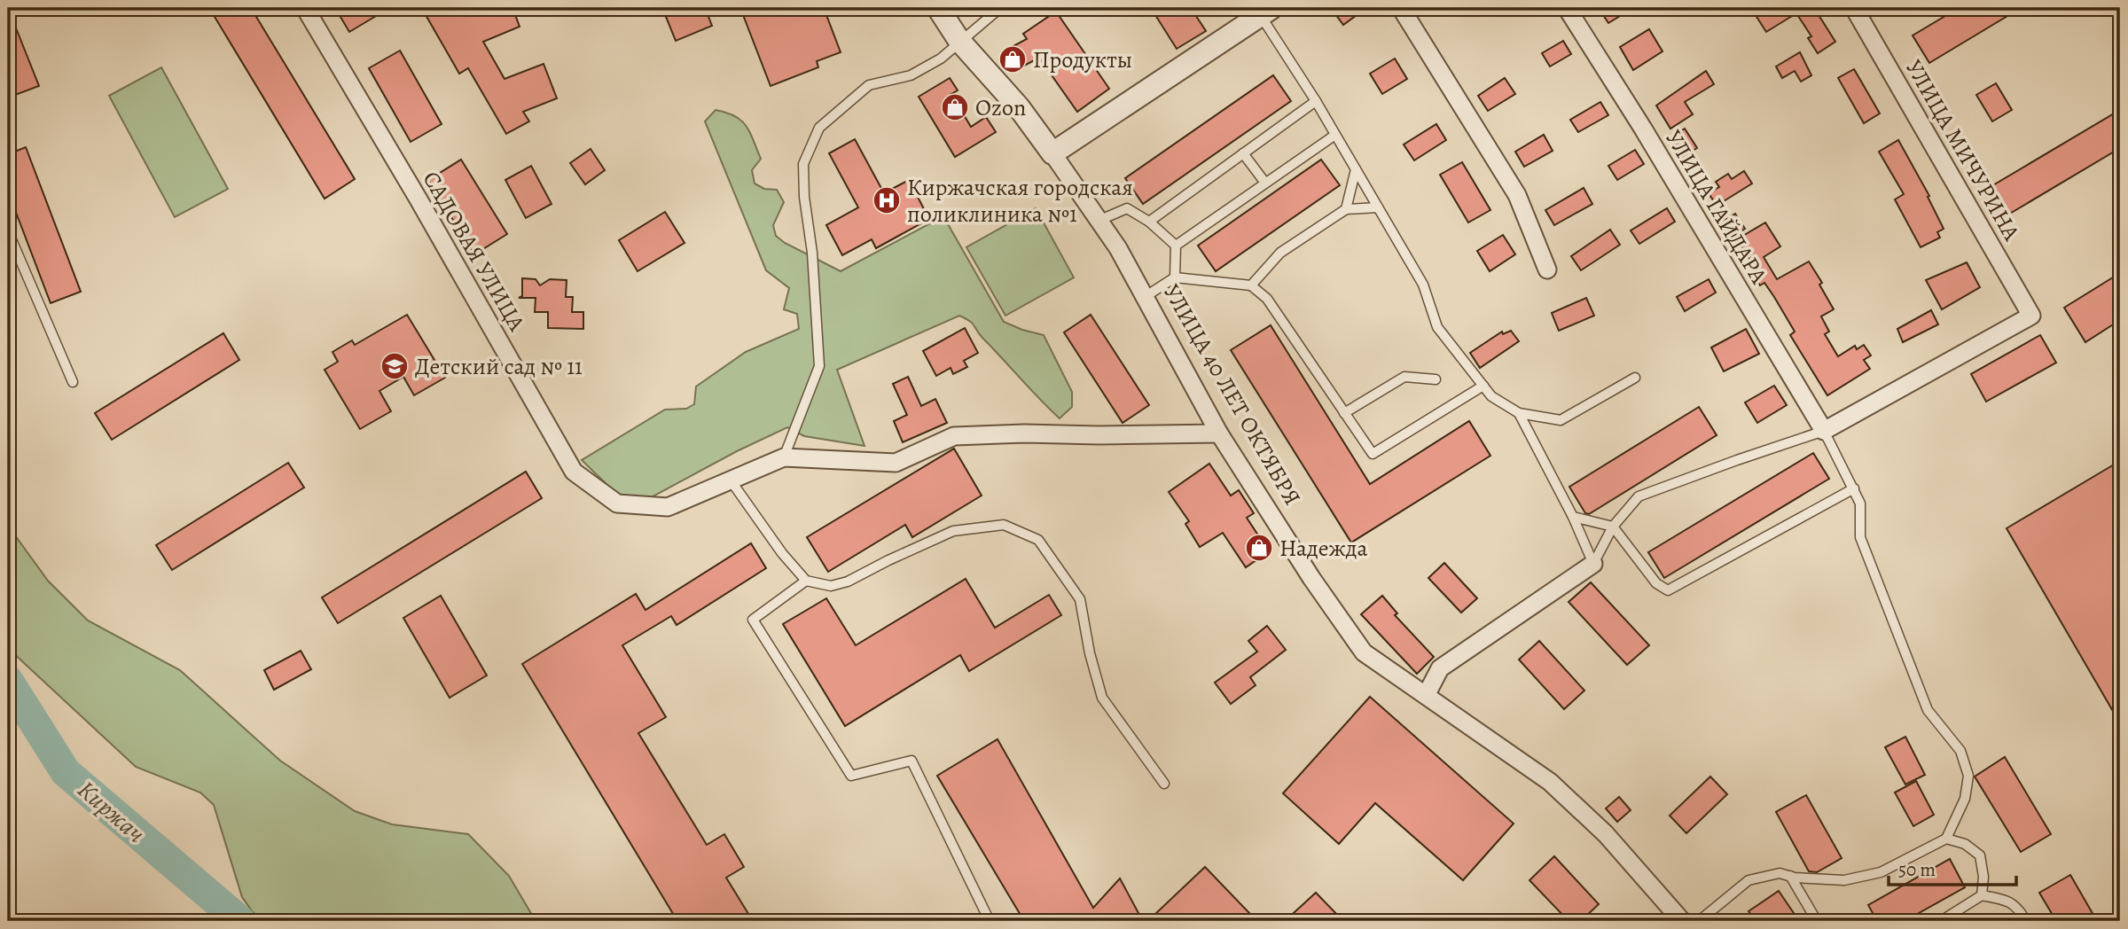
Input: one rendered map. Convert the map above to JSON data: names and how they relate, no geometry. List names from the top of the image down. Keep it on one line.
{"streets":{"street":["УЛИЦА МИЧУРИНА","УЛИЦА ГАЙДАРА","САДОВАЯ УЛИЦА","УЛИЦА 40 ЛЕТ ОКТЯБРЯ"]},"crossings":[["УЛИЦА МИЧУРИНА","УЛИЦА ГАЙДАРА"]],"water":["Киржач"],"places":{"shop":["Продукты","Ozon","Надежда"],"hospital":["Киржачская городская поликлиника №1"],"school or university":["Детский сад № 11"]},"scale_bar":"50 m"}
